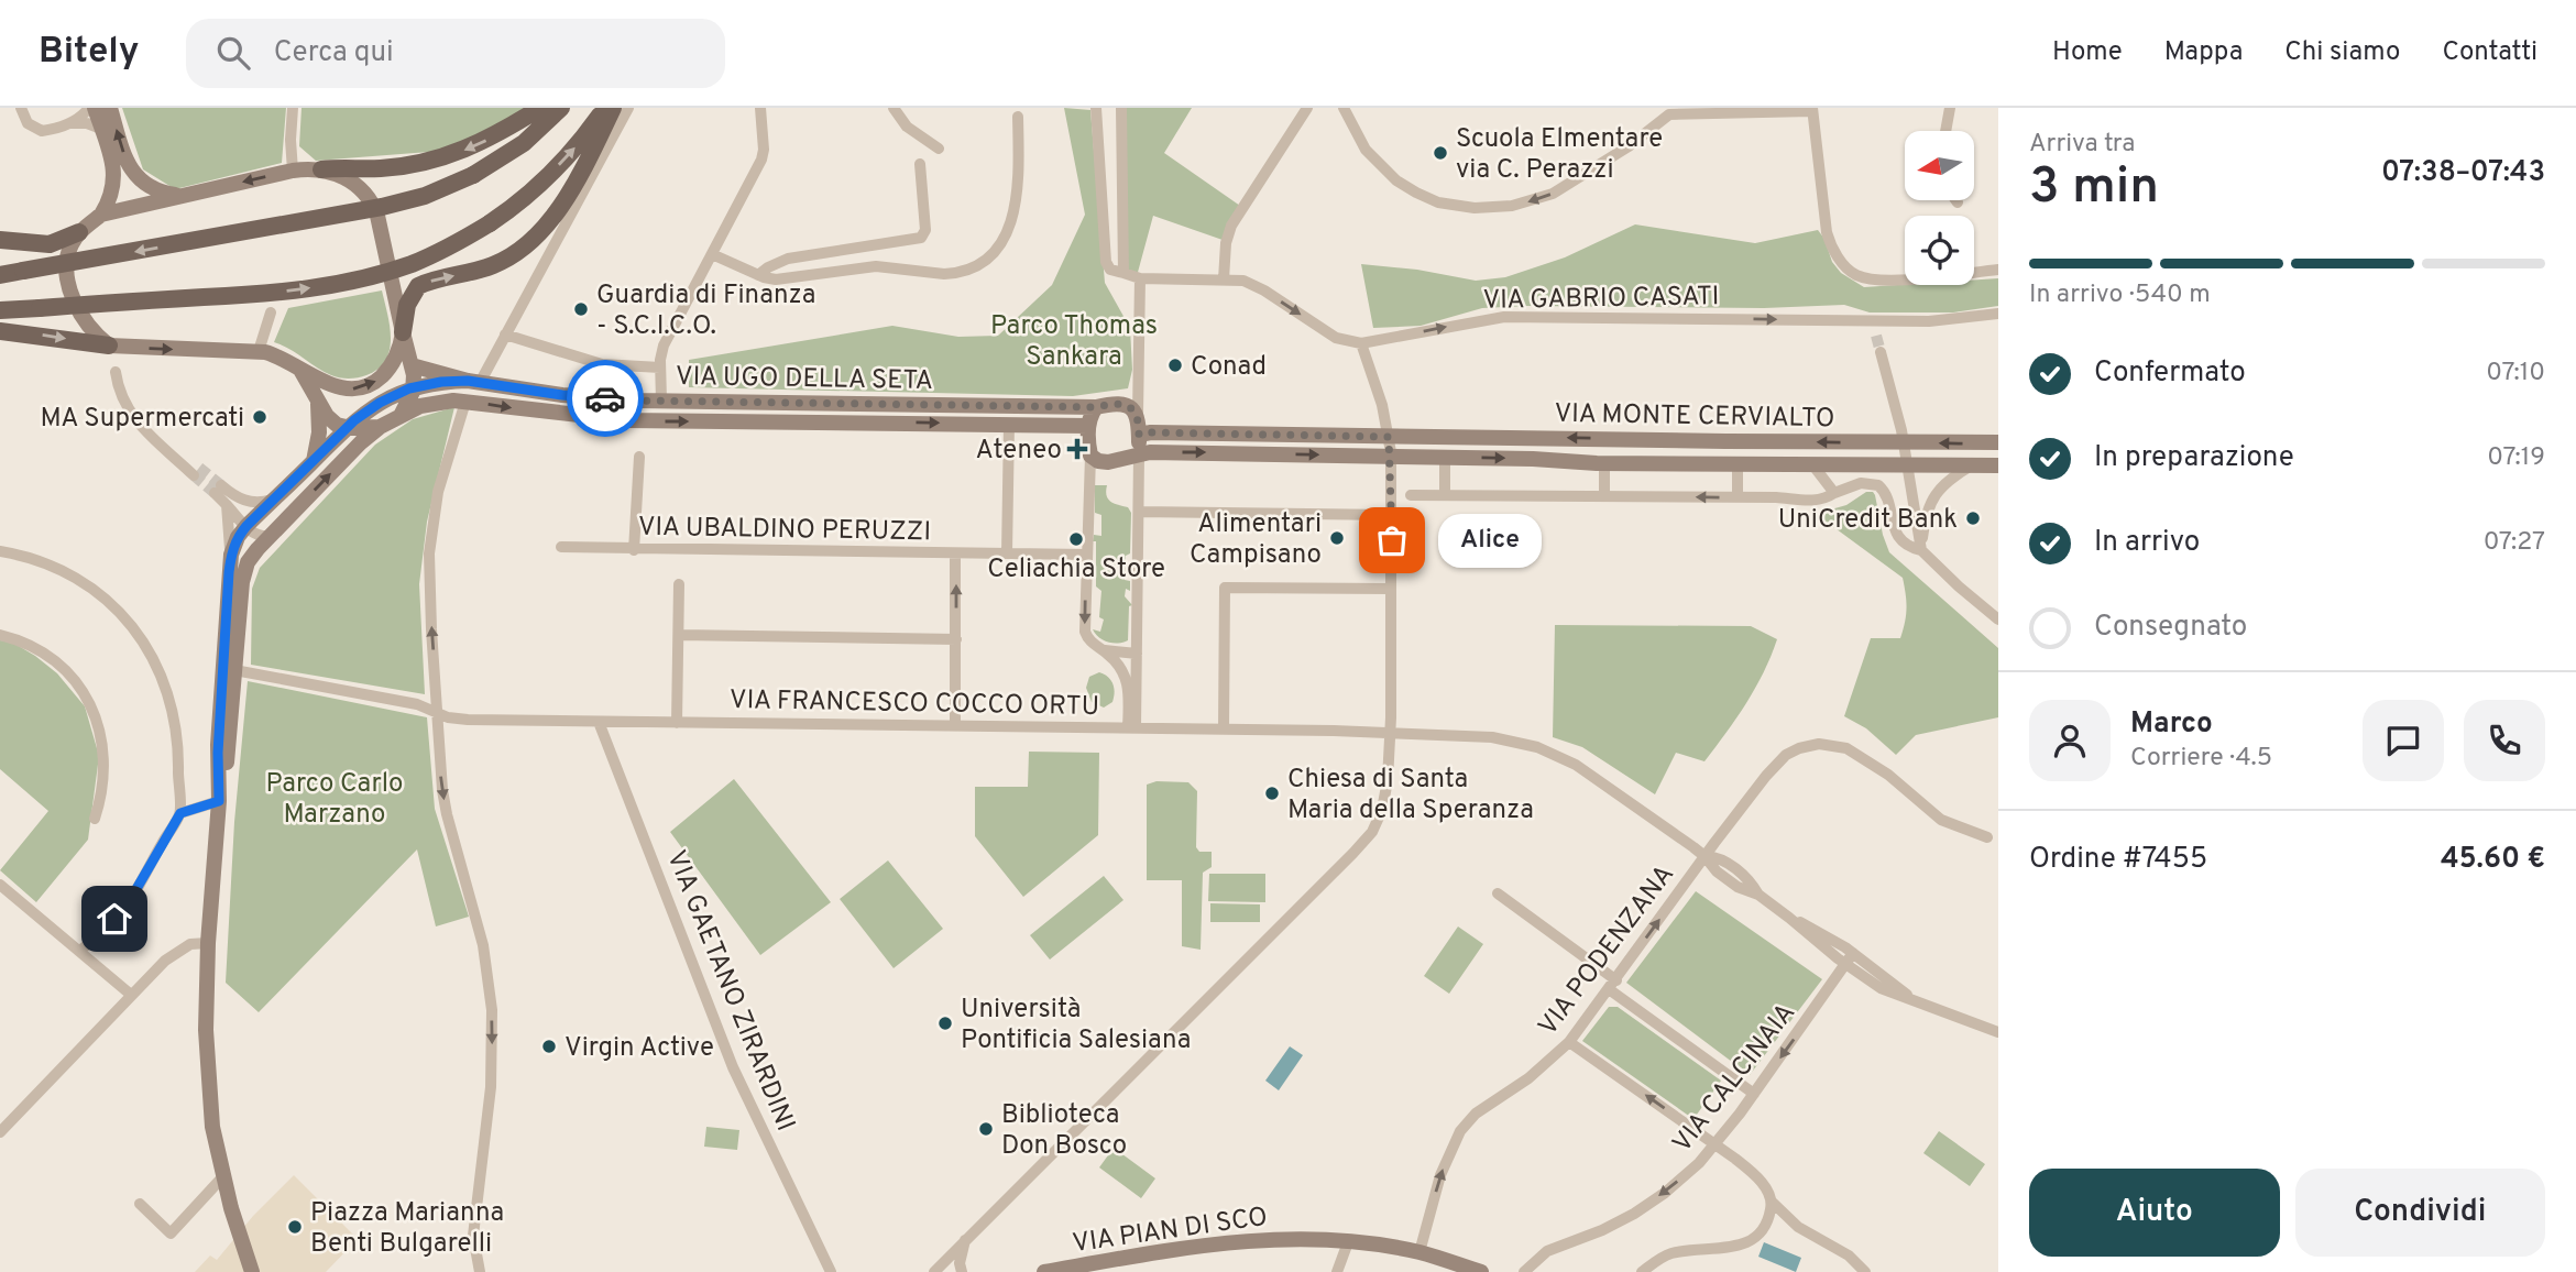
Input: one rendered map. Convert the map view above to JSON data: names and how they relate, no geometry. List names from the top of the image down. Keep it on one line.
{"streets":{"street":["VIA GABRIO CASATI","VIA UGO DELLA SETA","VIA MONTE CERVIALTO","VIA UBALDINO PERUZZI","VIA FRANCESCO COCCO ORTU","VIA PODENZANA","VIA GAETANO ZIRARDINI","VIA CALCINAIA","VIA PIAN DI SCO"]},"crossings":[["VIA UGO DELLA SETA","VIA MONTE CERVIALTO"],["VIA UGO DELLA SETA","VIA FRANCESCO COCCO ORTU"],["VIA FRANCESCO COCCO ORTU","VIA PODENZANA"],["VIA FRANCESCO COCCO ORTU","VIA GAETANO ZIRARDINI"],["VIA PODENZANA","VIA PIAN DI SCO"]],"one_way":["VIA GABRIO CASATI","VIA PODENZANA","VIA CALCINAIA"],"parks":["Parco Thomas Sankara","Parco Carlo Marzano"],"places":{"other":["Scuola Elmentare via C. Perazzi","Guardia di Finanza - S.C.I.C.O.","Conad","MA Supermercati","UniCredit Bank","Alimentari Campisano","Celiachia Store","Alice","Chiesa di Santa Maria della Speranza","Università Pontificia Salesiana","Virgin Active","Biblioteca Don Bosco","Piazza Marianna Benti Bulgarelli"],"health":["Ateneo"]},"north":"left","page":{"header":"Bitely","search":"Cerca qui","nav":["Home","Mappa","Chi siamo","Contatti"],"heading":["3 min","Arriva tra","07:38–07:43"],"panel":["Marco","Corriere · 4.5","Ordine #7455","45.60 €"],"bar":"In arrivo · 540 m","list":[["Confermato","07:10"],["In preparazione","07:19"],["In arrivo","07:27"],"Consegnato"],"bubble":"Alice","buttons":["Aiuto","Condividi"]}}
